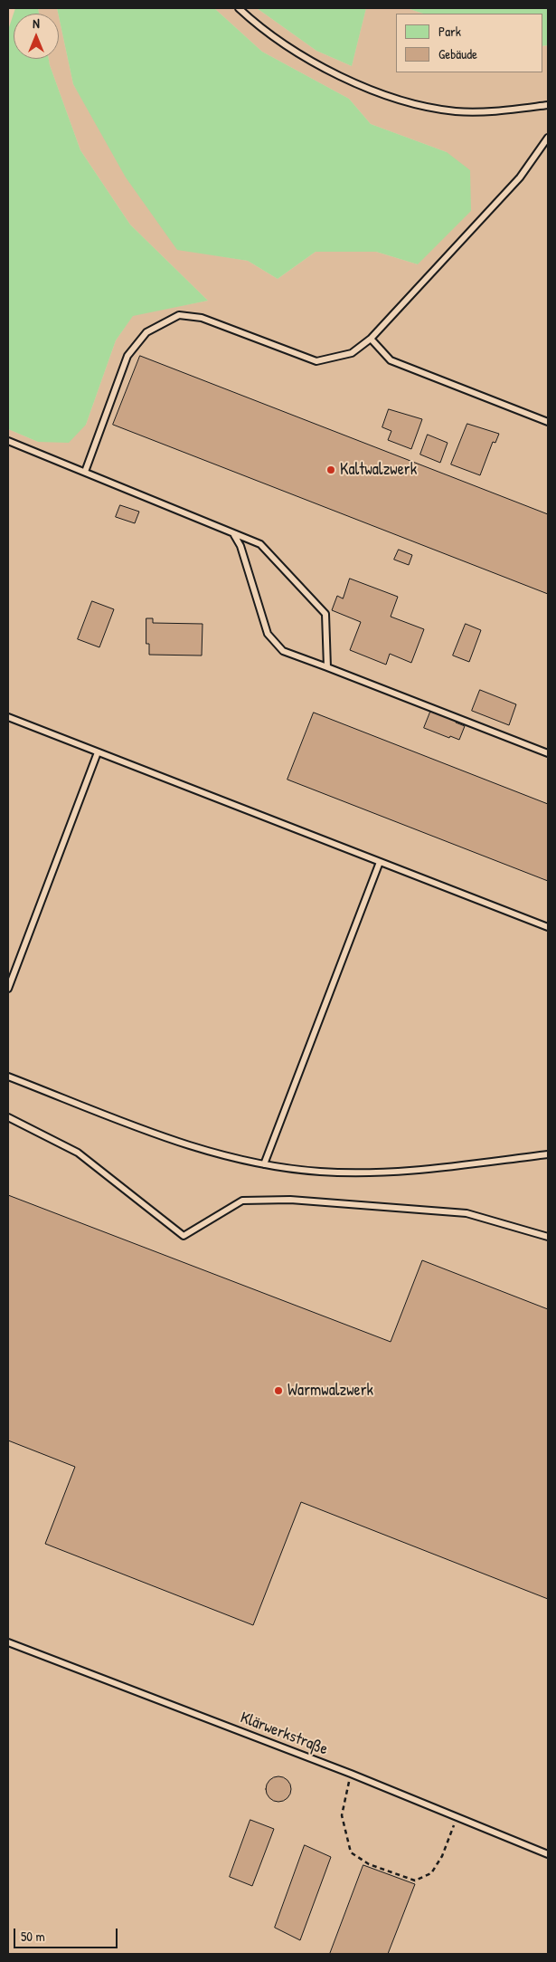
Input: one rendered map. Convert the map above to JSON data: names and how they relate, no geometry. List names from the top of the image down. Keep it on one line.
{"streets":{"lane":["Klärwerkstraße"]},"places":["Kaltwalzwerk","Warmwalzwerk"],"legend":["Park","Gebäude"],"scale_bar":"50 m","north":"top"}
